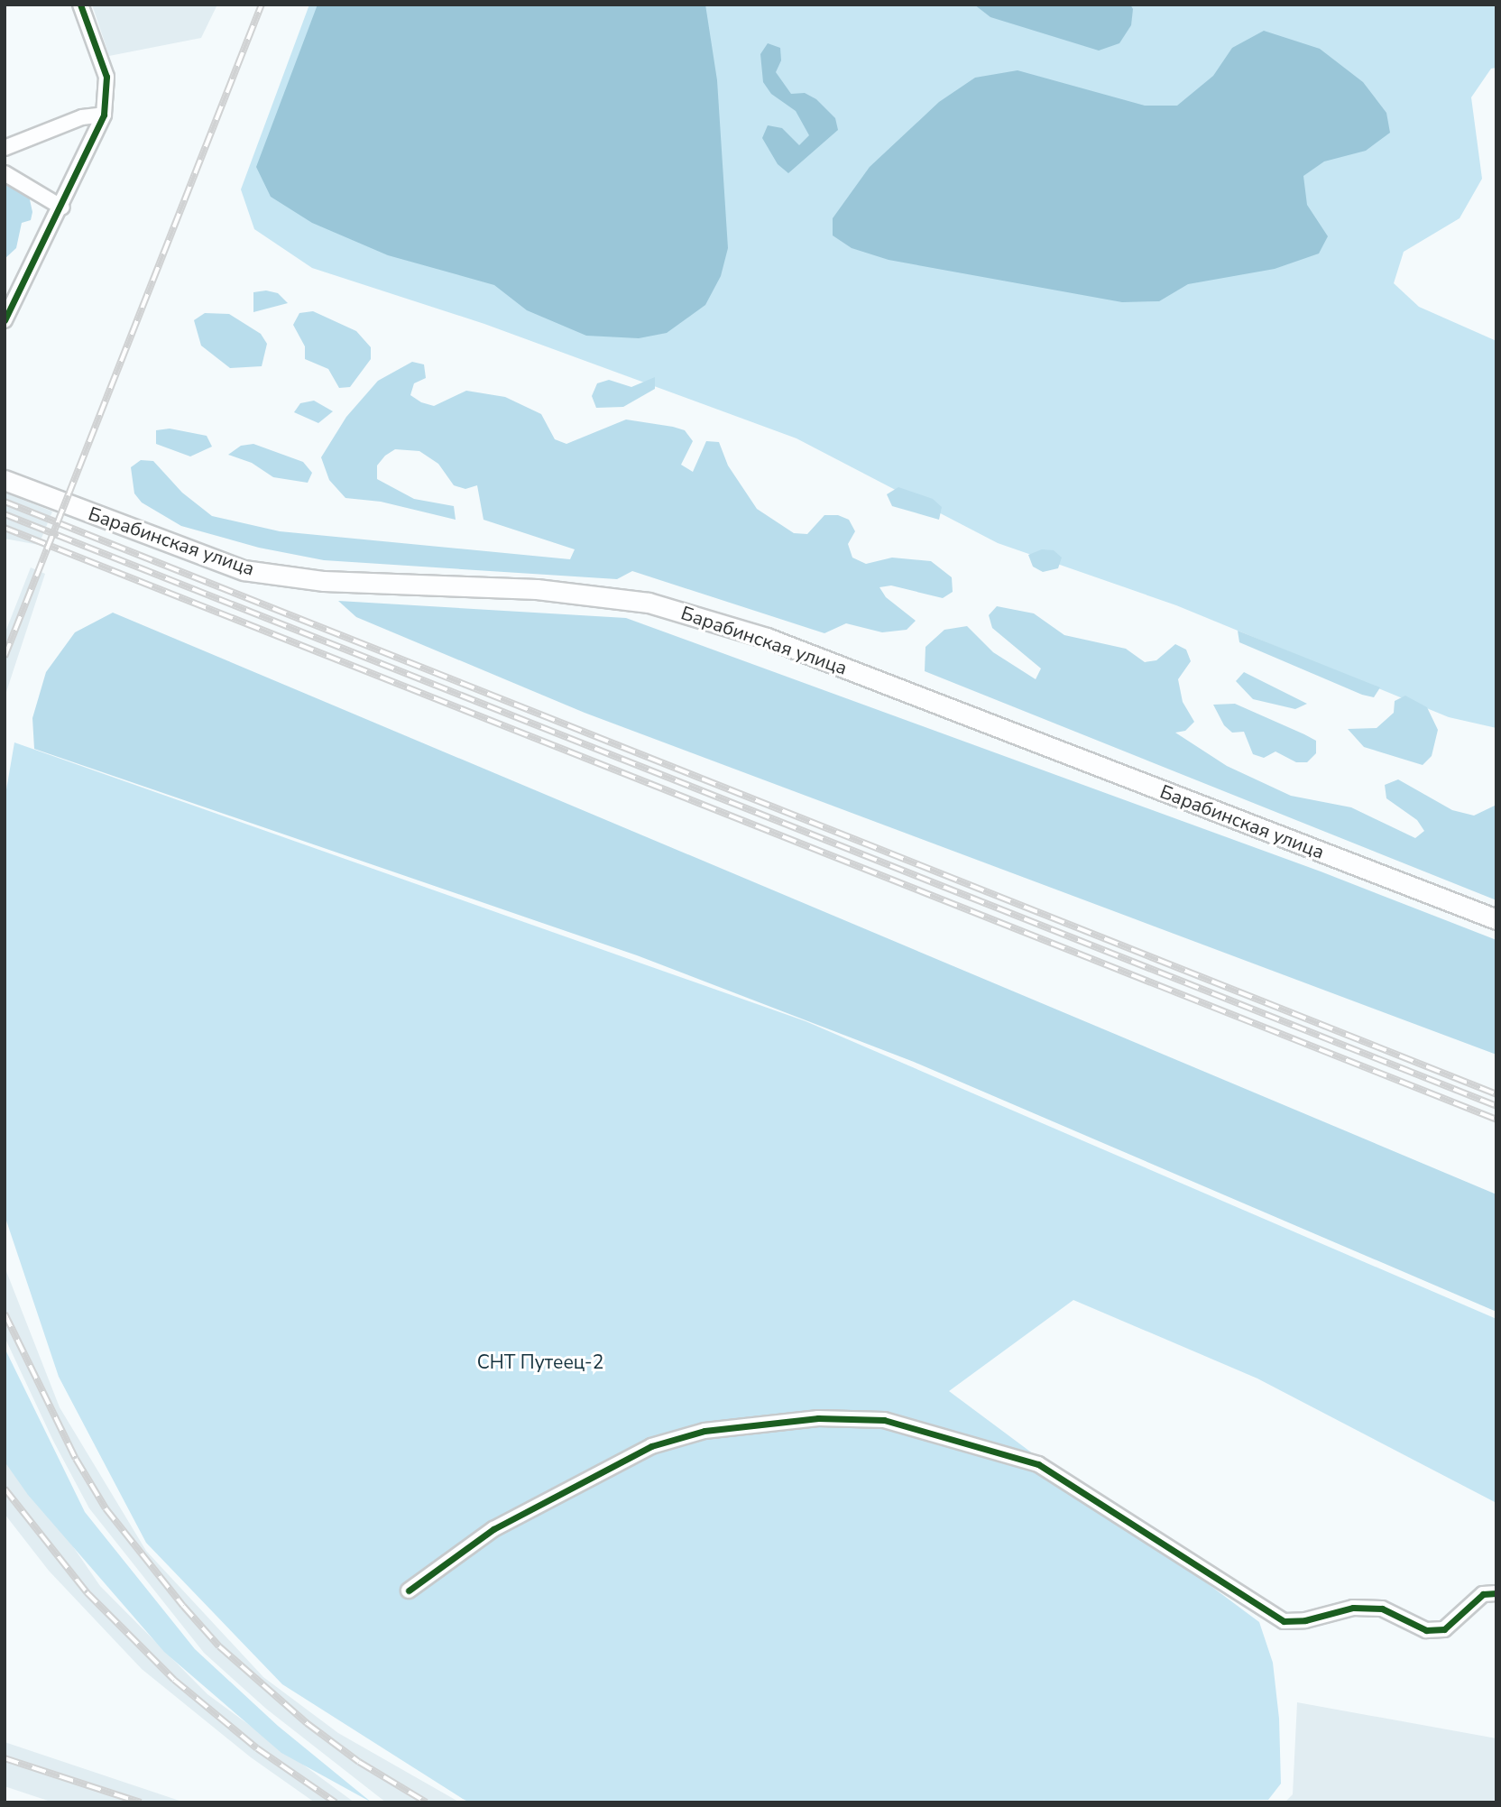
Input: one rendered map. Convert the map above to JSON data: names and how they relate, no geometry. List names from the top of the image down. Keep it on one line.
{"streets":{"main road":["Барабинская улица"]},"parks":["СНТ Путеец-2"]}
